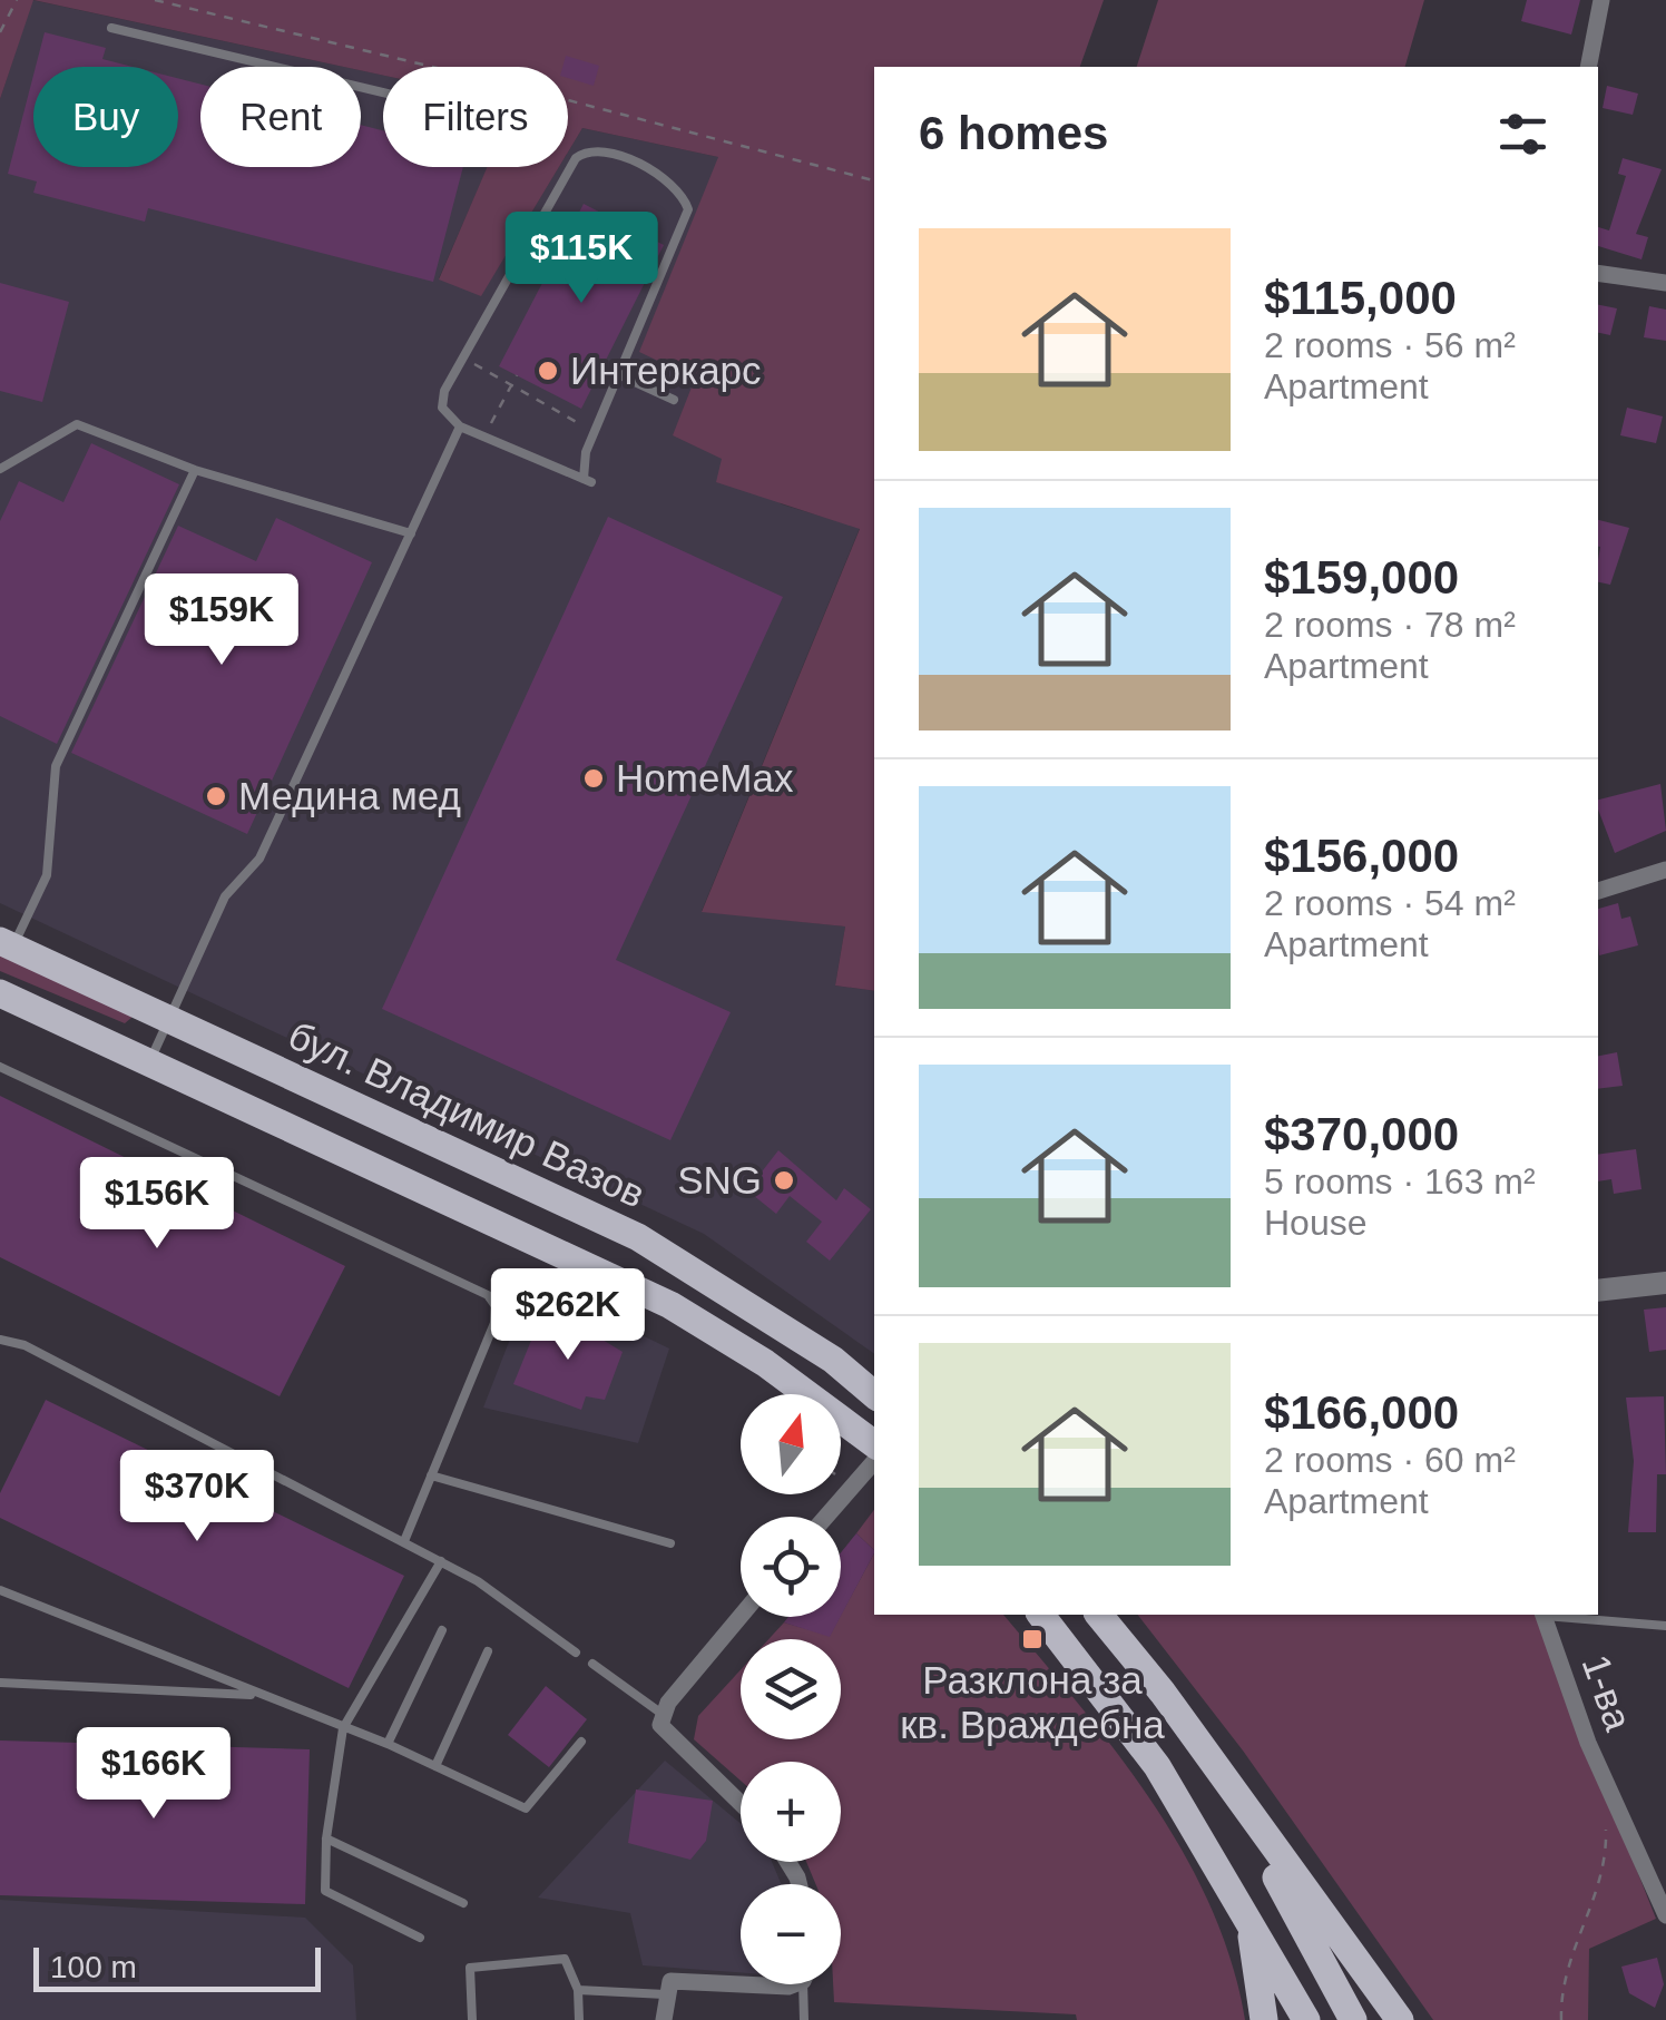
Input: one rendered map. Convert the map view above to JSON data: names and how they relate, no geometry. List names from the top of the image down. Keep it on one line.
{"streets":{"main road":["бул. Владимир Вазов"],"street":["1-ва"]},"places":{"other":["Интеркарс","HomeMax","Медина мед","SNG"],"transit":["Разклона за кв. Враждебна"]},"scale_bar":"100 m","north":"top","page":{"chip":["Buy","Rent","Filters"],"heading":"6 homes","list":[{"name":"$115,000","note":"2 rooms · 56 m² · Apartment"},{"name":"$159,000","note":"2 rooms · 78 m² · Apartment"},{"name":"$156,000","note":"2 rooms · 54 m² · Apartment"},{"name":"$370,000","note":"5 rooms · 163 m² · House"},{"name":"$166,000","note":"2 rooms · 60 m² · Apartment"}],"price":["$115K","$159K","$156K","$262K","$370K","$166K"],"map_buttons":["+","−"],"scale":"100 m"}}
